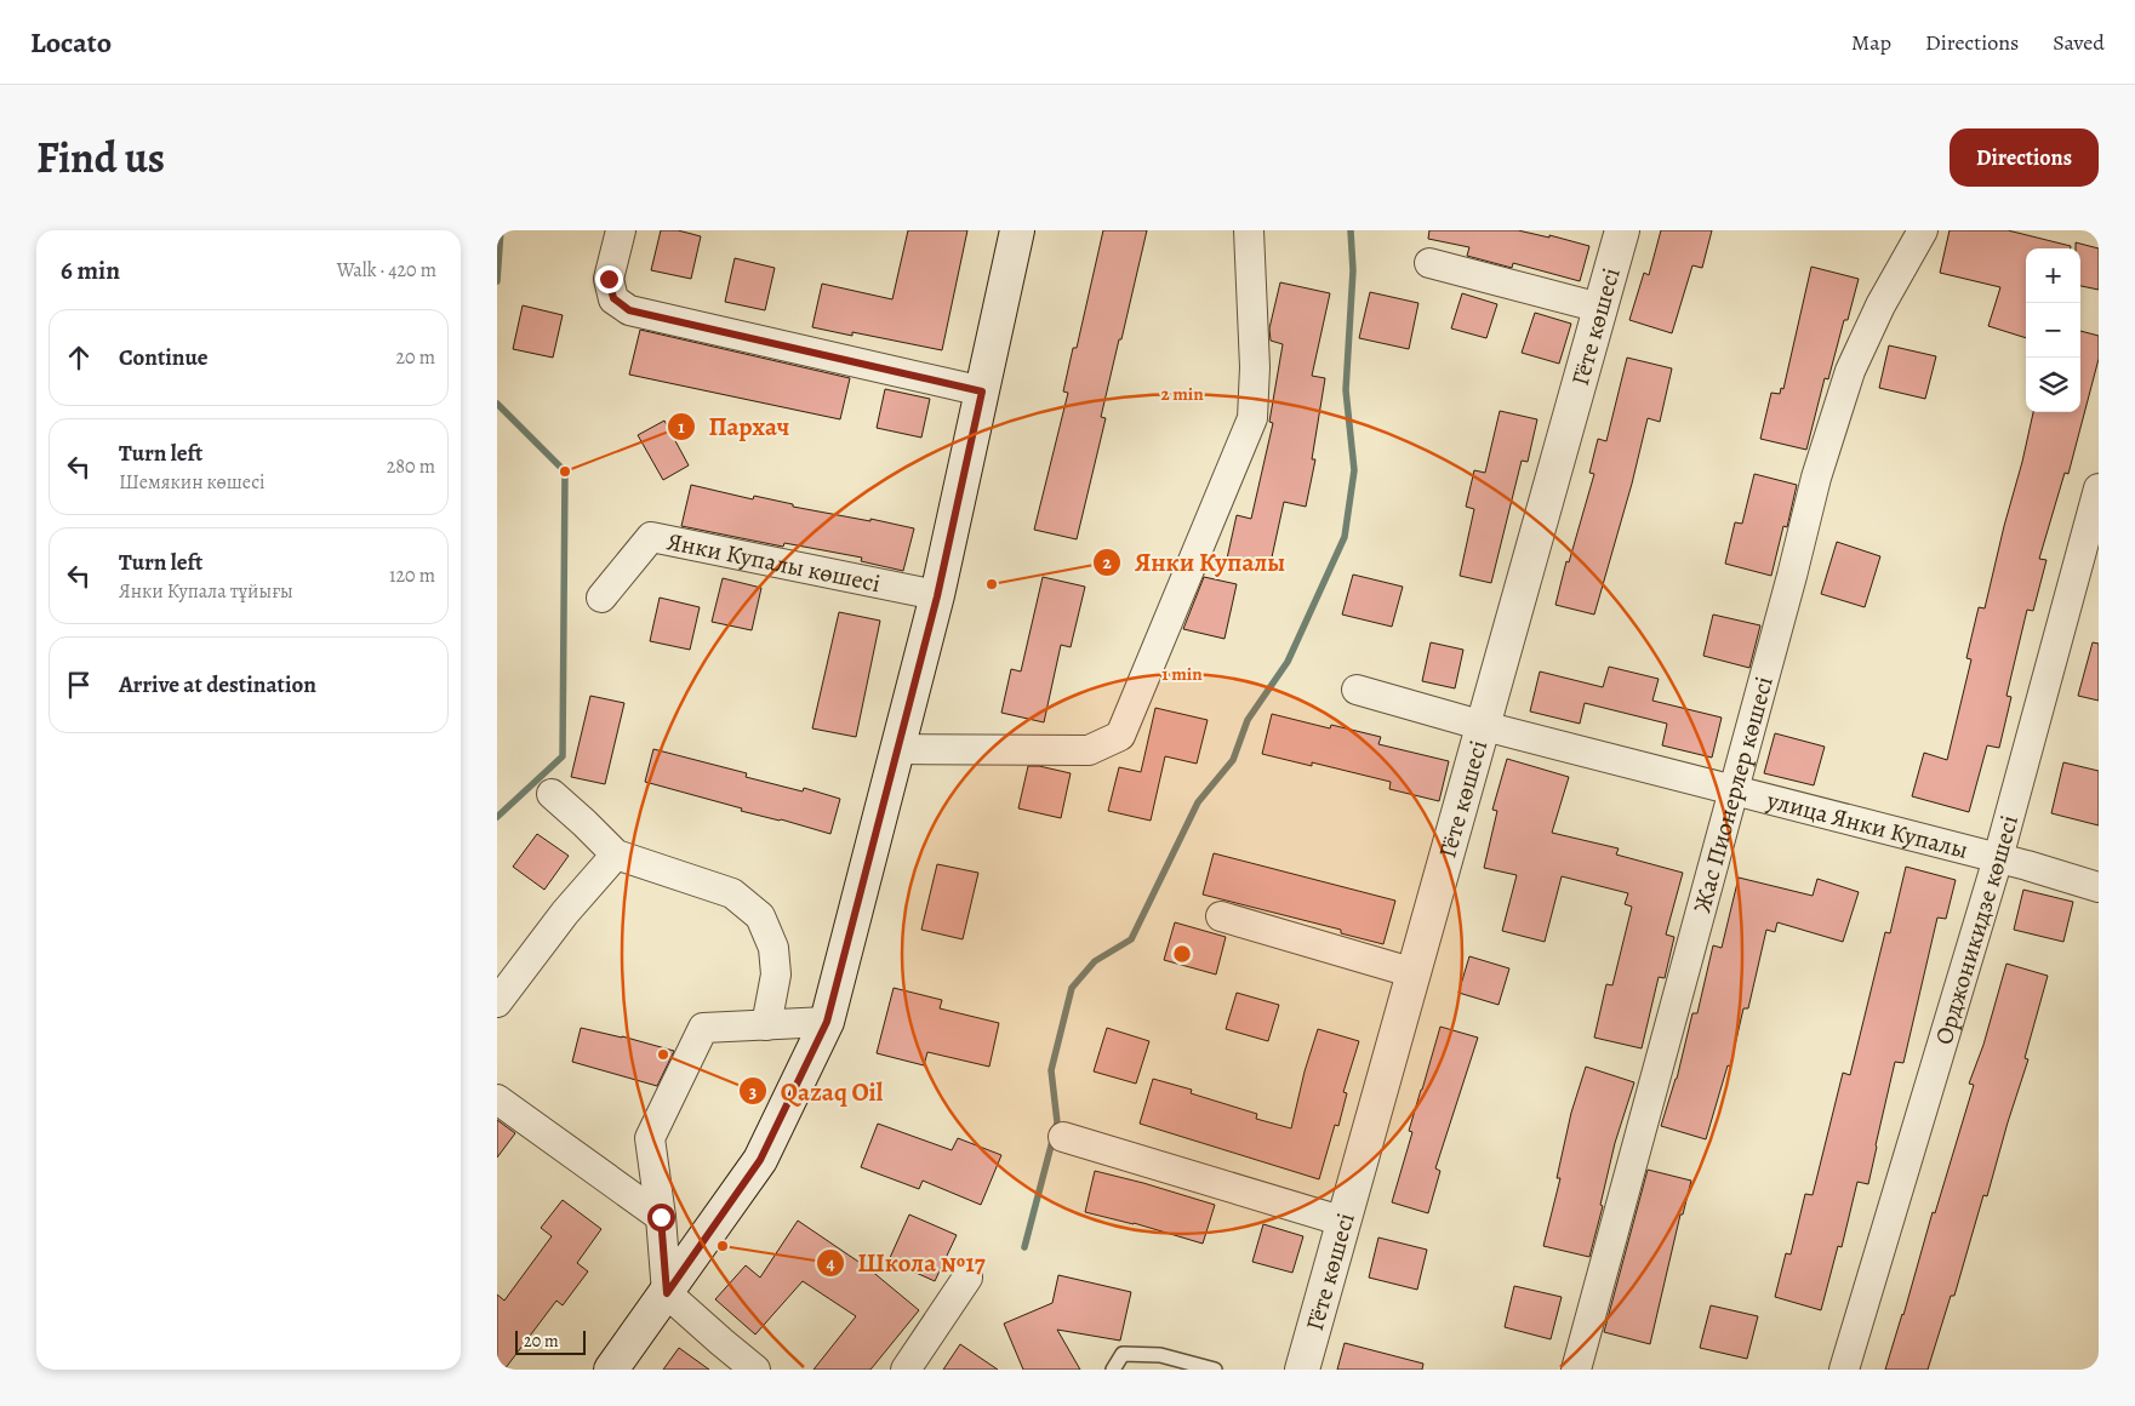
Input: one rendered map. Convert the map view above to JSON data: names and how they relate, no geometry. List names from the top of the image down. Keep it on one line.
{"streets":{"main road":["Гёте көшесі"],"street":["Янки Купалы көшесі","Жас Пионерлер көшесі","улица Янки Купалы","Орджоникидзе көшесі"]},"crossings":[["Гёте көшесі","улица Янки Купалы"],["Жас Пионерлер көшесі","улица Янки Купалы"],["улица Янки Купалы","Орджоникидзе көшесі"]],"places":["Пархач","Янки Купалы","Qazaq Oil","Школа №17"],"scale_bar":"20 m","page":{"header":"Locato","nav":["Map","Directions","Saved"],"title":"Find us","buttons":"Directions","heading":["6 min","Walk · 420 m"],"map_buttons":["+","−"],"list":[["Continue","20 m"],["Turn left","Шемякин көшесі","280 m"],["Turn left","Янки Купала тұйығы","120 m"],"Arrive at destination"],"scale":"20 m"},"rings":["2 min","1 min"]}
